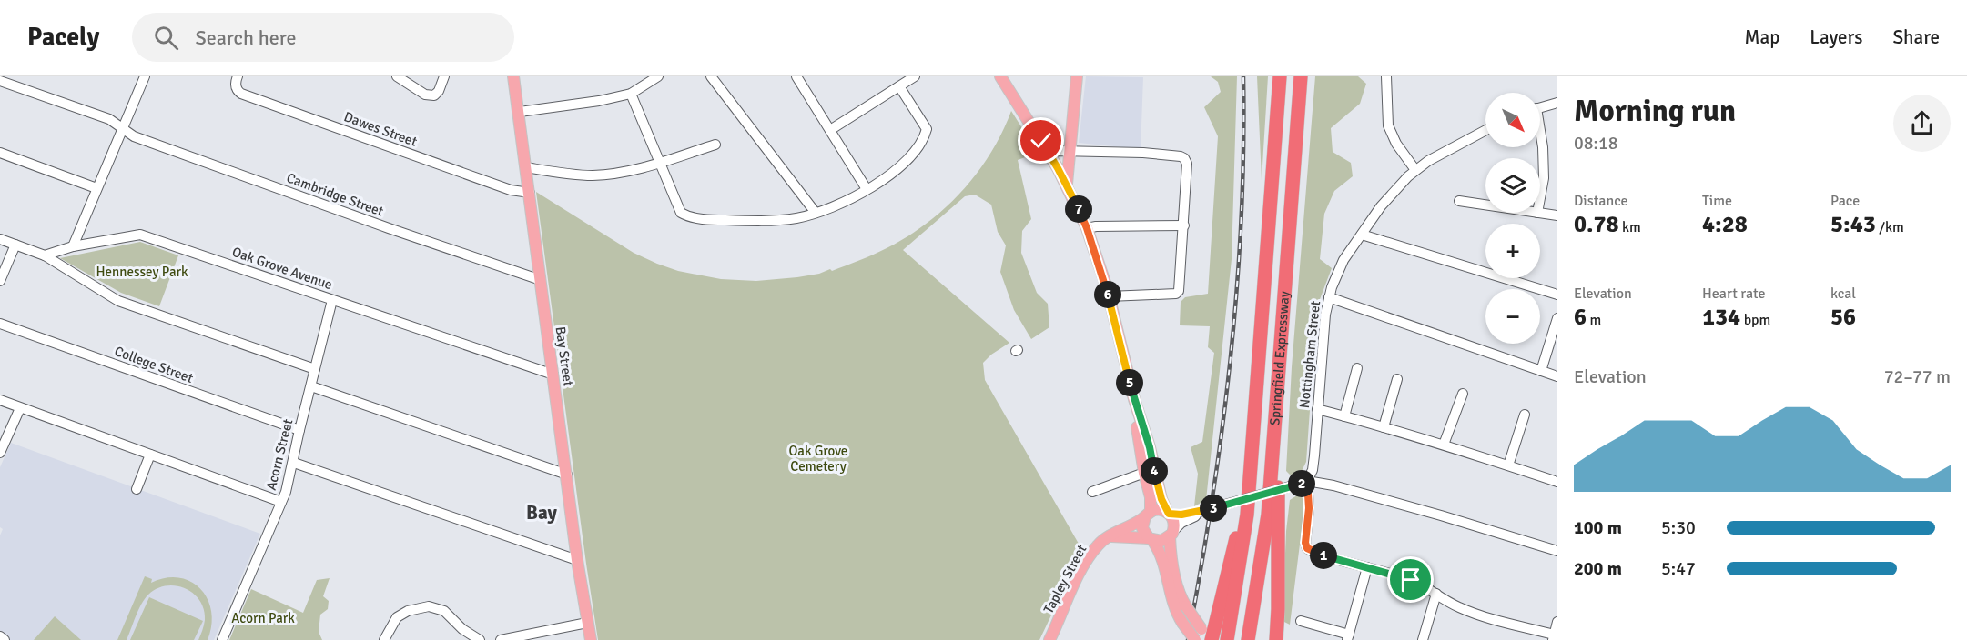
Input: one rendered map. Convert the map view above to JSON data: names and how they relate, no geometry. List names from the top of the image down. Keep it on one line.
{"streets":{"highway":["Springfield Expressway"],"main road":["Bay Street","Tapley Street"],"street":["Dawes Street","Cambridge Street","Oak Grove Avenue","Nottingham Street","College Street","Acorn Street"]},"crossings":[["Dawes Street","Bay Street"],["Cambridge Street","Bay Street"],["Oak Grove Avenue","Bay Street"],["Oak Grove Avenue","Acorn Street"],["College Street","Acorn Street"]],"districts":["Bay"],"parks":["Hennessey Park","Oak Grove Cemetery","Acorn Park"],"north":"bottom right","page":{"header":"Pacely","search":"Search here","nav":["Map","Layers","Share"],"heading":["Morning run","08:18"],"map_buttons":["+","−"],"stats":[["Distance","0.78 km"],["Time","4:28"],["Pace","5:43 /km"],["Elevation","6 m"],["Heart rate","134 bpm"],["kcal","56"]],"pins":["7","6","5","4","2","3","1"],"chart":["Elevation","72–77 m"],"list":[{"name":"100 m","note":"5:30"},{"name":"200 m","note":"5:47"}]}}
